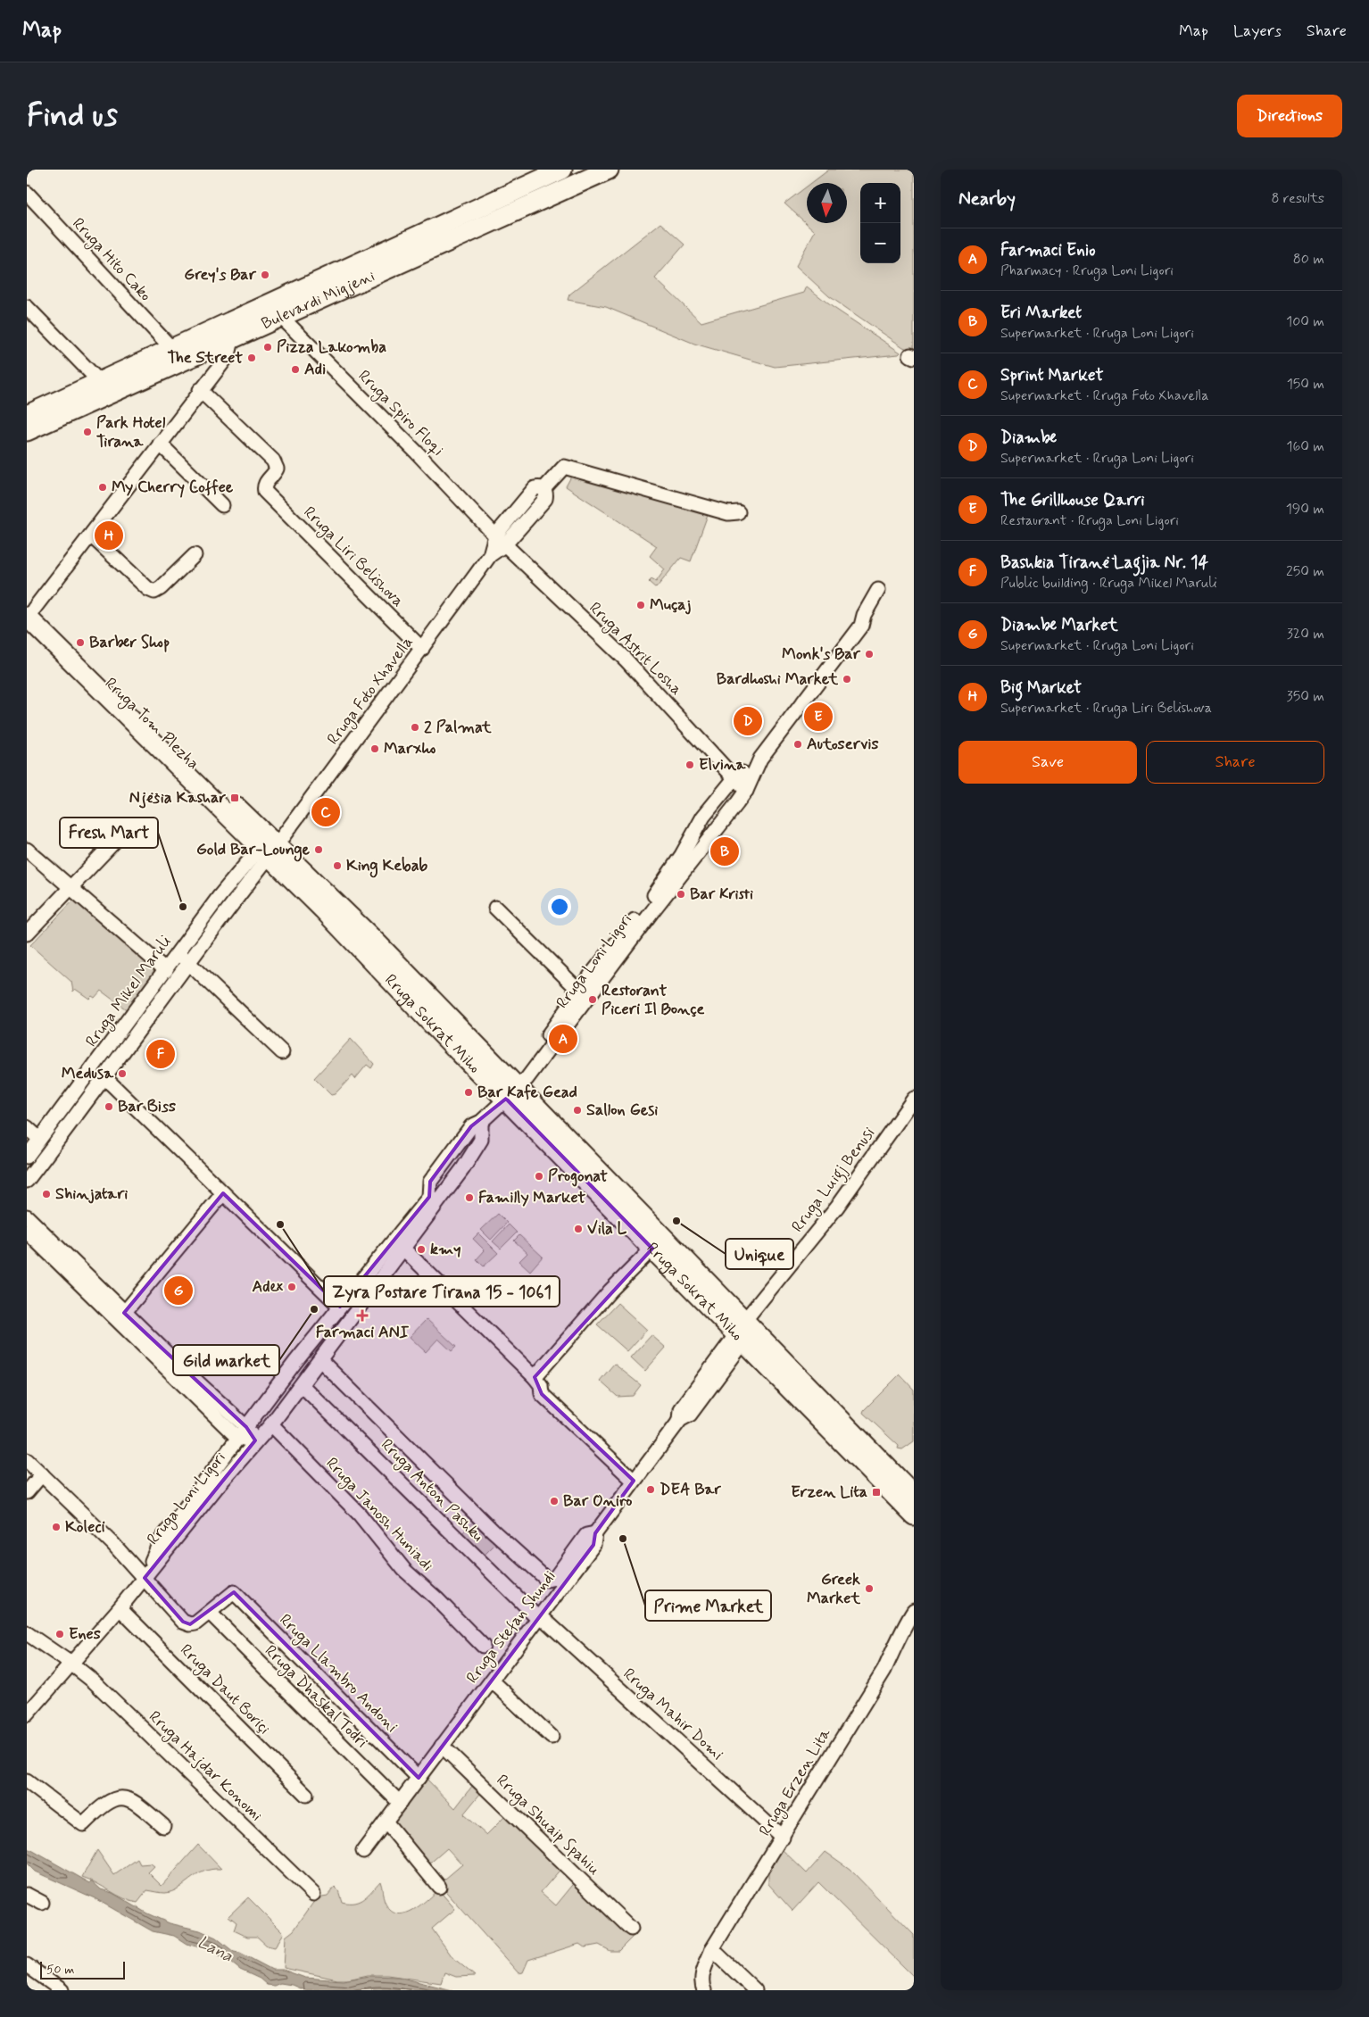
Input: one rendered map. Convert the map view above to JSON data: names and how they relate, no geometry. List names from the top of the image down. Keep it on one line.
{"streets":{"main road":["Bulevardi Migjeni","Rruga Tom Plezha","Rruga Sokrat Miho"],"street":["Rruga Hito Cako","Rruga Spiro Floqi","Rruga Liri Belishova","Rruga Astrit Losha","Rruga Foto Xhavella","Rruga Loni Ligori","Rruga Mikel Maruli","Rruga Luigj Benusi","Rruga Anton Pashku","Rruga Janosh Huniadi","Rruga Stefan Shundi","Rruga Llambro Andoni","Rruga Daut Boriçi","Rruga Dhaskal Todri","Rruga Mahir Domi","Rruga Hajdar Konomi","Rruga Erzen Lita","Rruga Shuaip Spahiu"]},"crossings":[["Rruga Hito Cako","Bulevardi Migjeni"],["Bulevardi Migjeni","Rruga Spiro Floqi"],["Rruga Spiro Floqi","Rruga Astrit Losha"],["Rruga Spiro Floqi","Rruga Foto Xhavella"],["Rruga Liri Belishova","Rruga Foto Xhavella"],["Rruga Astrit Losha","Rruga Foto Xhavella"],["Rruga Astrit Losha","Rruga Loni Ligori"],["Rruga Foto Xhavella","Rruga Tom Plezha"],["Rruga Foto Xhavella","Rruga Mikel Maruli"],["Rruga Foto Xhavella","Rruga Sokrat Miho"],["Rruga Tom Plezha","Rruga Mikel Maruli"],["Rruga Tom Plezha","Rruga Sokrat Miho"],["Rruga Loni Ligori","Rruga Sokrat Miho"],["Rruga Loni Ligori","Rruga Anton Pashku"],["Rruga Loni Ligori","Rruga Janosh Huniadi"],["Rruga Loni Ligori","Rruga Daut Boriçi"],["Rruga Loni Ligori","Rruga Hajdar Konomi"],["Rruga Mikel Maruli","Rruga Sokrat Miho"],["Rruga Sokrat Miho","Rruga Luigj Benusi"],["Rruga Sokrat Miho","Rruga Stefan Shundi"],["Rruga Luigj Benusi","Rruga Stefan Shundi"],["Rruga Anton Pashku","Rruga Stefan Shundi"],["Rruga Anton Pashku","Rruga Mahir Domi"],["Rruga Stefan Shundi","Rruga Llambro Andoni"],["Rruga Stefan Shundi","Rruga Dhaskal Todri"],["Rruga Stefan Shundi","Rruga Mahir Domi"],["Rruga Stefan Shundi","Rruga Shuaip Spahiu"],["Rruga Llambro Andoni","Rruga Dhaskal Todri"],["Rruga Mahir Domi","Rruga Erzen Lita"]],"water":["Lana"],"places":{"other":["Grey's Bar","Pizza Lakomba","The Street","Adi","Park Hotel Tirana","My Cherry Coffee","Muçaj","Barber Shop","Monk's Bar","Bardhoshi Market","2 Palmat","Autoservis","Marxho","Elvina","Gold Bar-Lounge","King Kebab","Bar Kristi","Fresh Mart","Restorant Piceri Il Bonçe","Medusa","Bar Kafe Gead","Bar Biss","Sallon Gesi","Progonat","Shinjatari","Familly Market","Unique","Zyra Postare Tirana 15 - 1061","Vila L","kmy","Adex","Gild market","DEA Bar","Bar Oniro","Koleci","Prime Market","Greek Market","Enes"],"transit":["Njësia Kashar","Erzen Lita"],"health":["Farmaci ANI"]},"scale_bar":"50 m","north":"bottom","page":{"header":"Map","nav":["Map","Layers","Share"],"buttons":["Directions",["Save","Share"]],"title":"Find us","heading":["Nearby","8 results"],"map_buttons":["+","−"],"list":[{"mark":"A","name":"Farmaci Enio","note":"Pharmacy · Rruga Loni Ligori","value":"80 m"},{"mark":"B","name":"Eri Market","note":"Supermarket · Rruga Loni Ligori","value":"100 m"},{"mark":"C","name":"Sprint Market","note":"Supermarket · Rruga Foto Xhavella","value":"150 m"},{"mark":"D","name":"Diambe","note":"Supermarket · Rruga Loni Ligori","value":"160 m"},{"mark":"E","name":"The Grillhouse Qarri","note":"Restaurant · Rruga Loni Ligori","value":"190 m"},{"mark":"F","name":"Bashkia Tiranë Lagjia Nr. 14","note":"Public building · Rruga Mikel Maruli","value":"250 m"},{"mark":"G","name":"Diambe Market","note":"Supermarket · Rruga Loni Ligori","value":"320 m"},{"mark":"H","name":"Big Market","note":"Supermarket · Rruga Liri Belishova","value":"350 m"}],"pins":["H","E","D","C","B","A","F","G"],"scale":"50 m"}}
